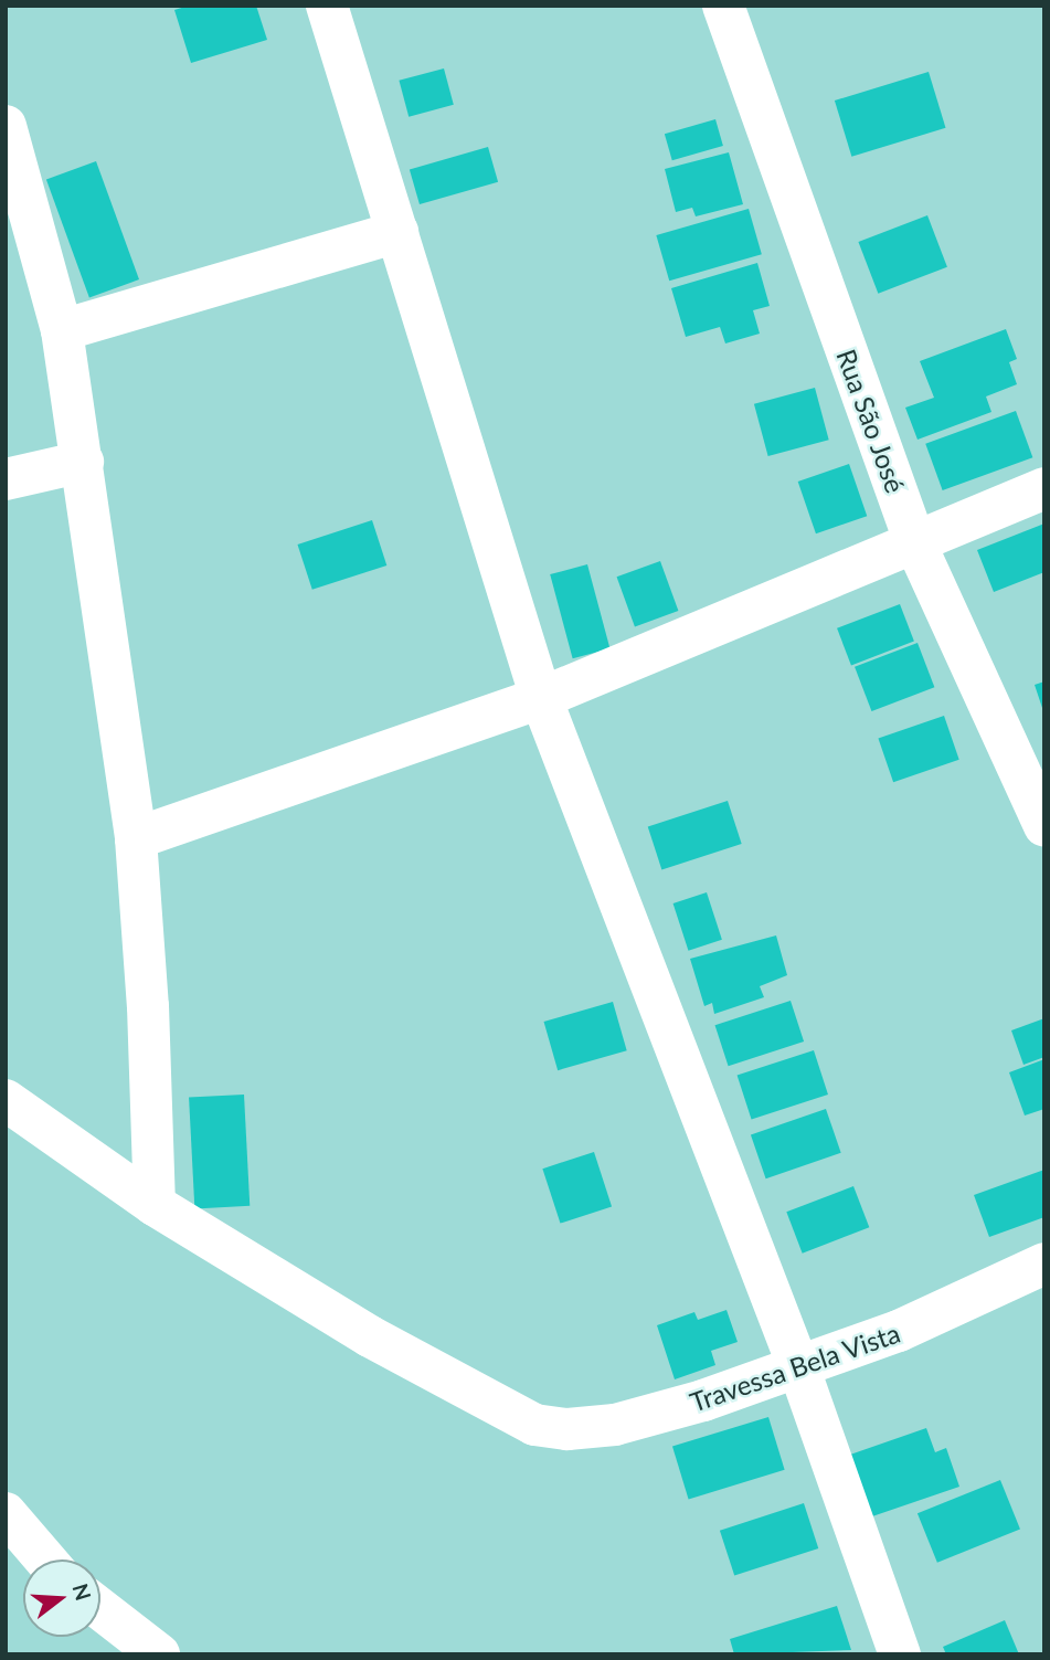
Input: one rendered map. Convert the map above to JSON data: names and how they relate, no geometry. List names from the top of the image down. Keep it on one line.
{"streets":{"street":["Rua São José","Travessa Bela Vista"]},"north":"right"}
